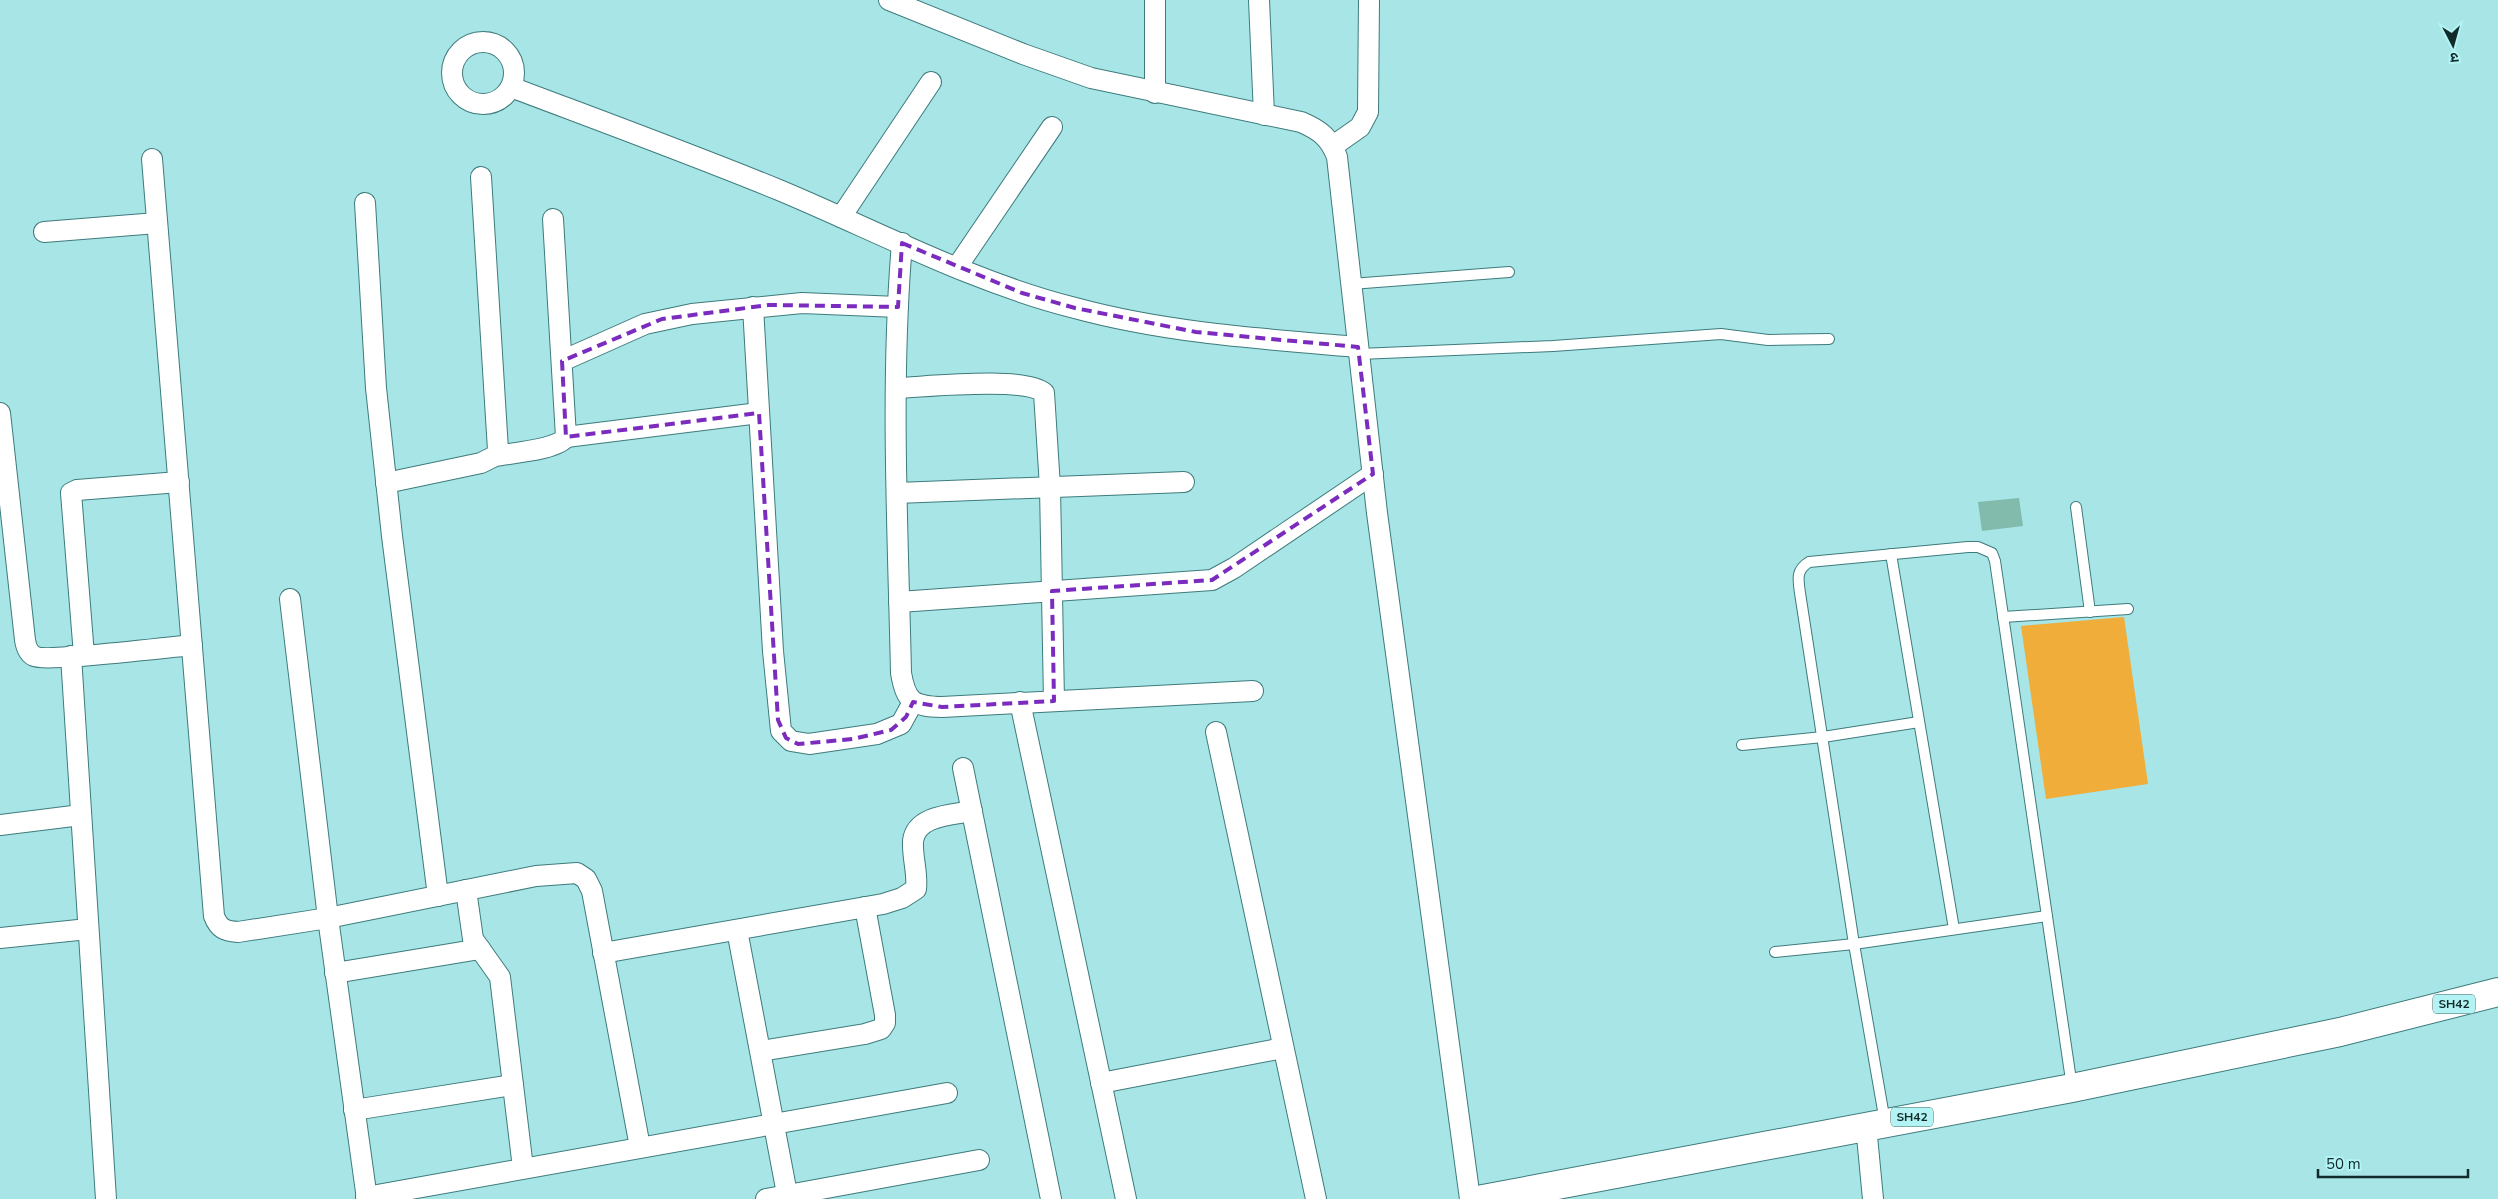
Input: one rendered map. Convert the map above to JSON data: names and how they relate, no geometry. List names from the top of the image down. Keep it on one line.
{"streets":{"main road":["SH42"]},"scale_bar":"50 m","north":"bottom"}
